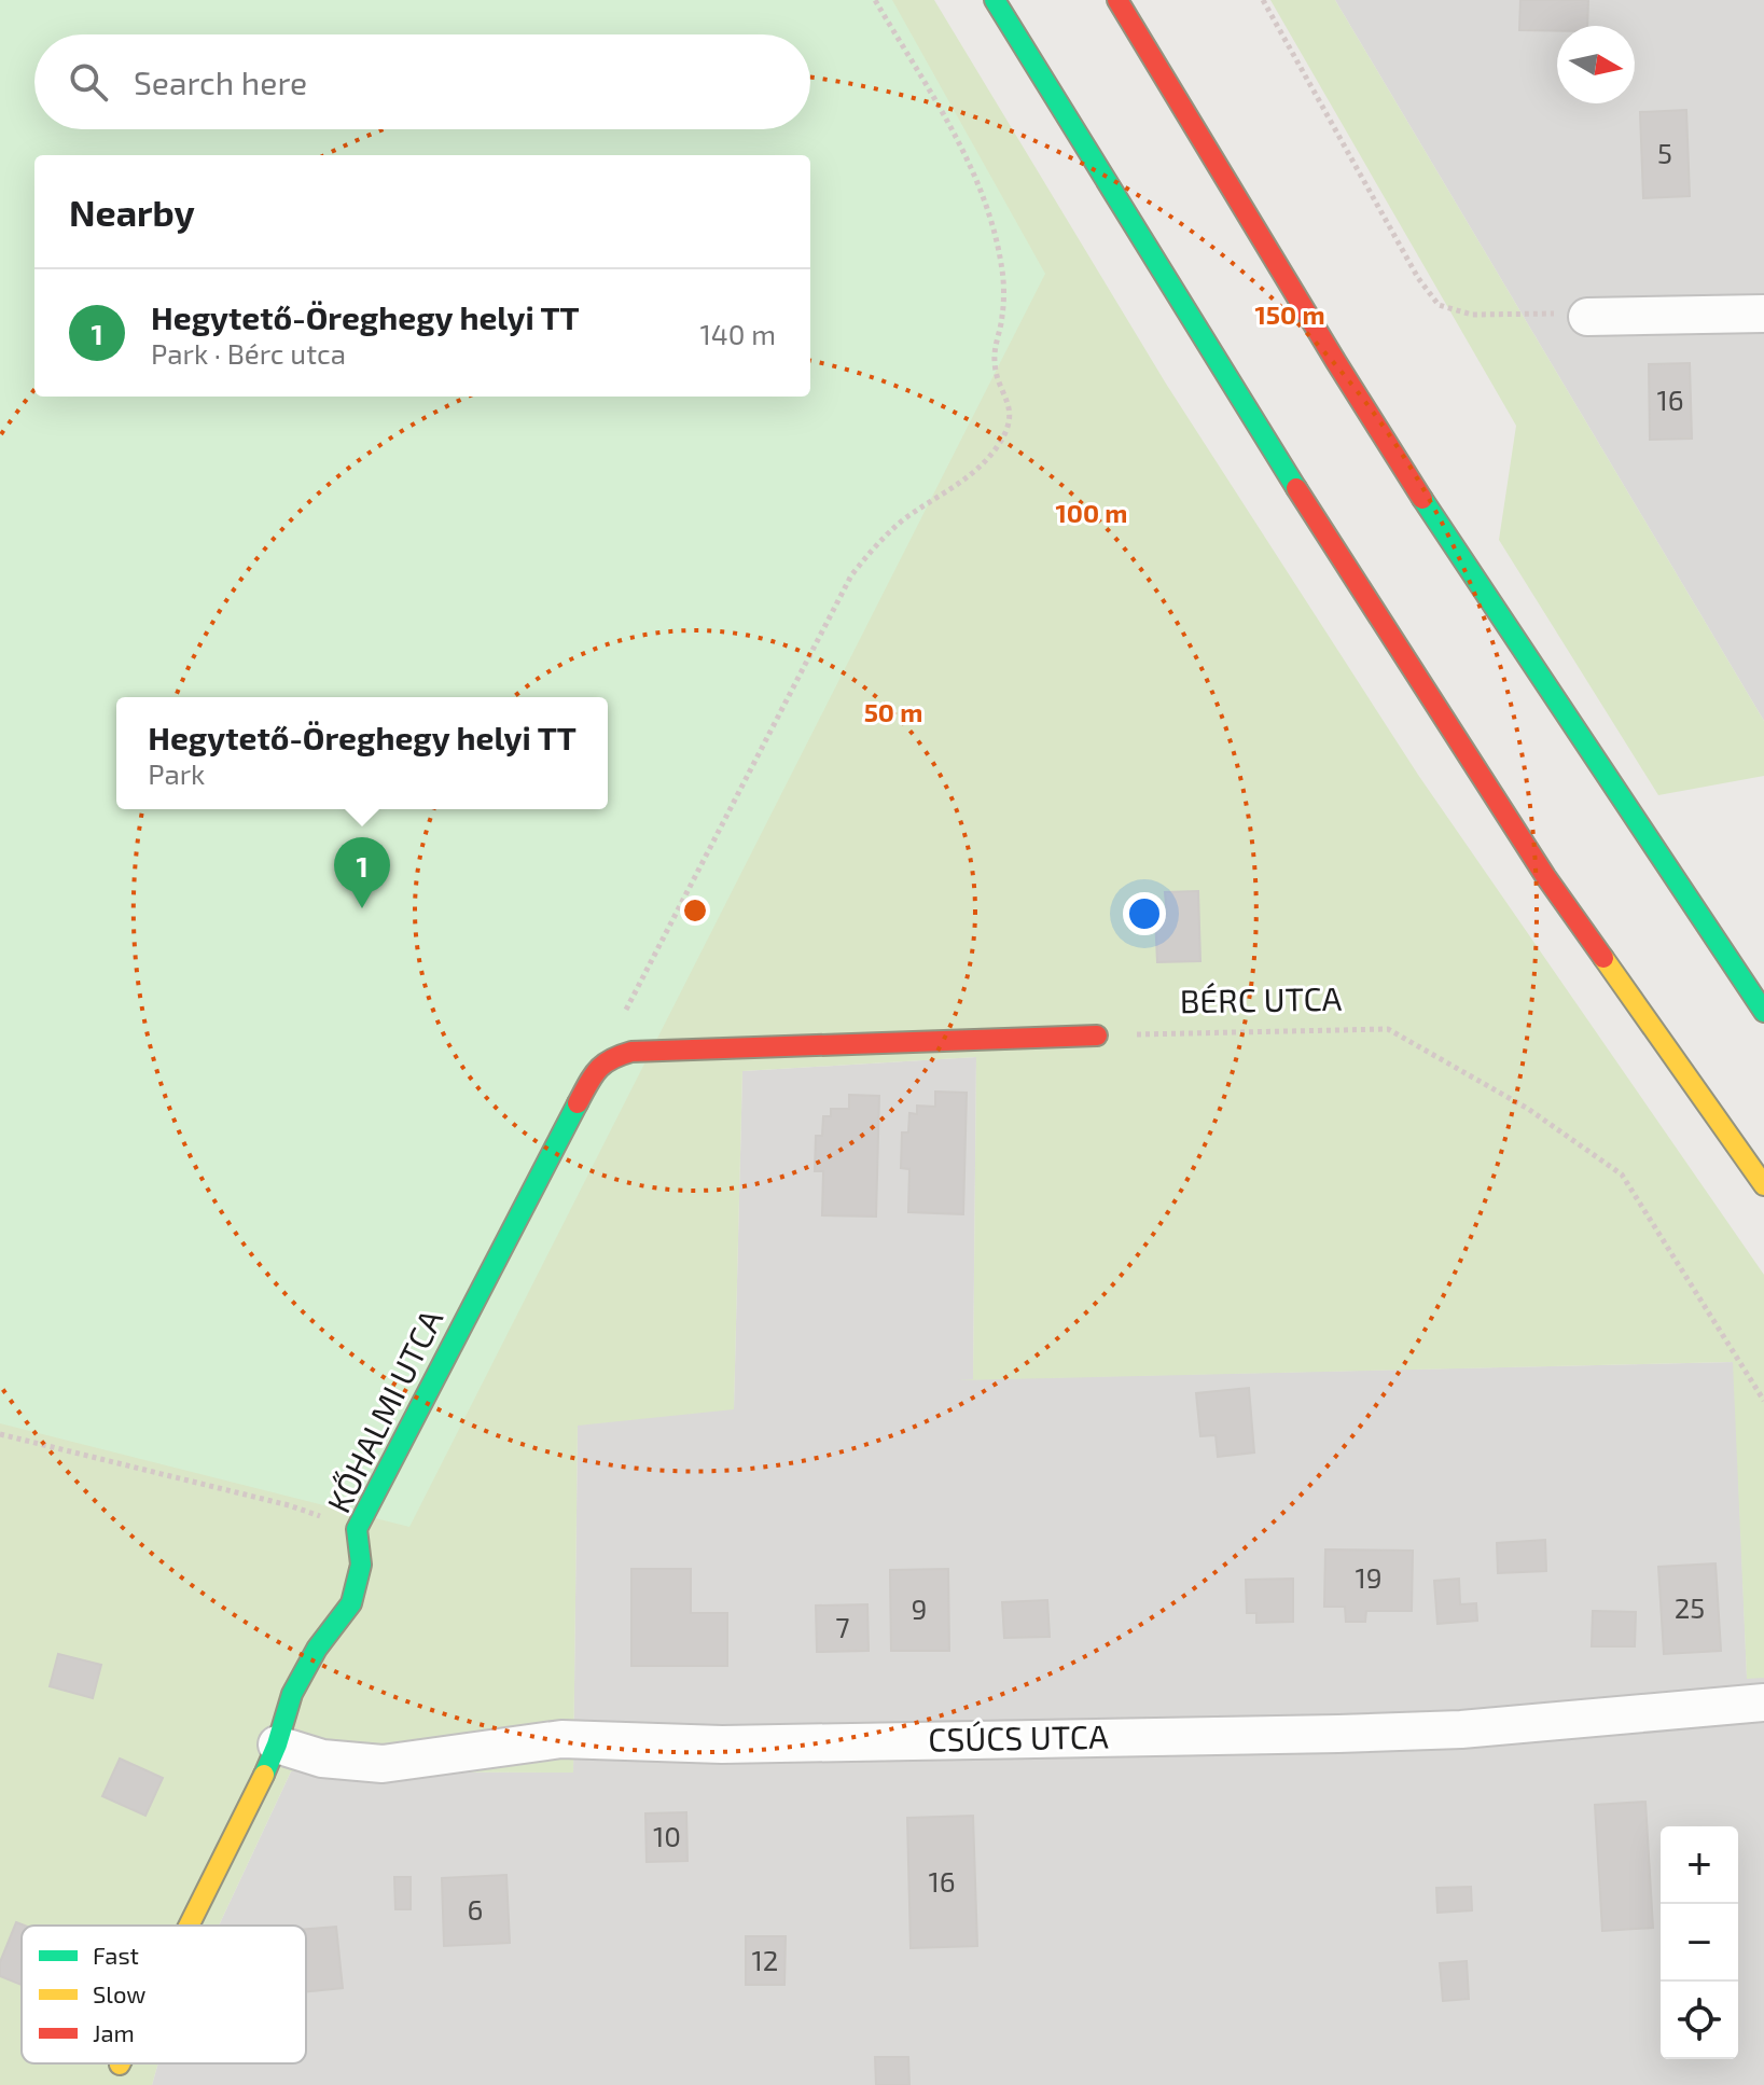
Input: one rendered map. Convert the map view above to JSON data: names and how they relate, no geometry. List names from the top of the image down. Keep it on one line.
{"streets":{"main road":["KŐHALMI UTCA"],"street":["CSÚCS UTCA"],"path":["BÉRC UTCA"]},"crossings":[["KŐHALMI UTCA","CSÚCS UTCA"]],"house_numbers":["5","16","19","25","9","7","10","16","6","12"],"legend":["Fast","Slow","Jam"],"north":"right","page":{"search":"Search here","heading":"Nearby","list":[{"mark":"1","name":"Hegytető-Öreghegy helyi TT","note":"Park · Bérc utca","value":"140 m"}],"popup":["Hegytető-Öreghegy helyi TT","Park"],"pins":"1","map_buttons":["+","−"]},"rings":["150 m","100 m","50 m"]}
